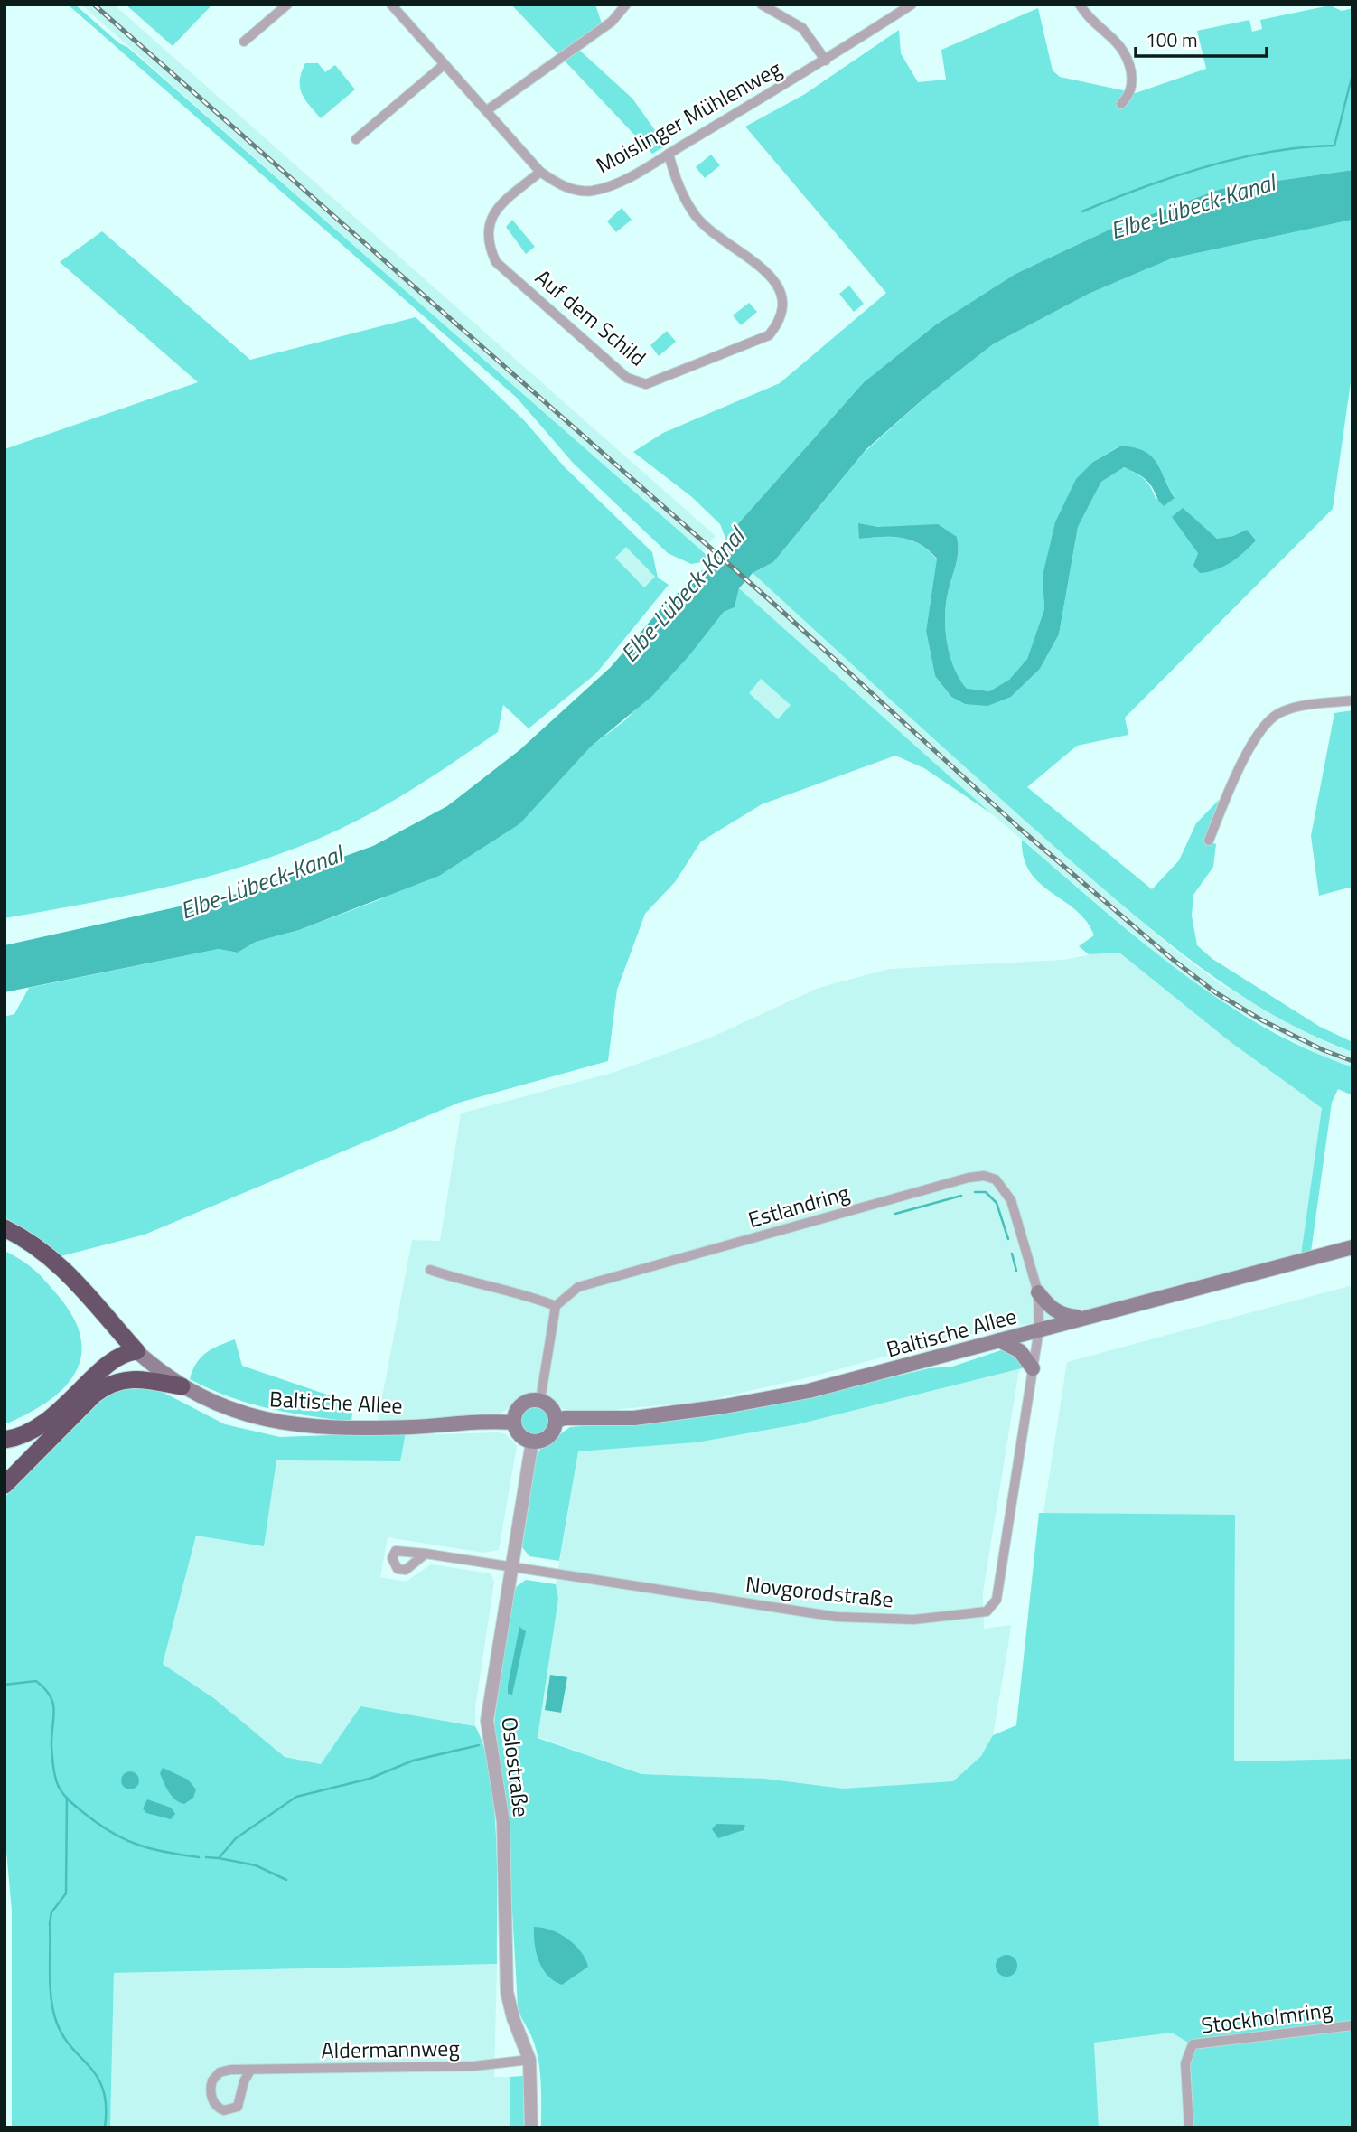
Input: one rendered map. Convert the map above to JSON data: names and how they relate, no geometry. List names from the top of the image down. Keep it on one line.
{"streets":{"main road":["Baltische Allee"],"street":["Moislinger Mühlenweg","Auf dem Schild","Estlandring","Novgorodstraße","Oslostraße","Stockholmring","Aldermannweg"]},"crossings":[["Moislinger Mühlenweg","Auf dem Schild"],["Estlandring","Baltische Allee"],["Estlandring","Novgorodstraße"],["Baltische Allee","Novgorodstraße"],["Baltische Allee","Oslostraße"],["Novgorodstraße","Oslostraße"],["Oslostraße","Aldermannweg"]],"water":["Elbe-Lübeck-Kanal"],"scale_bar":"100 m"}
